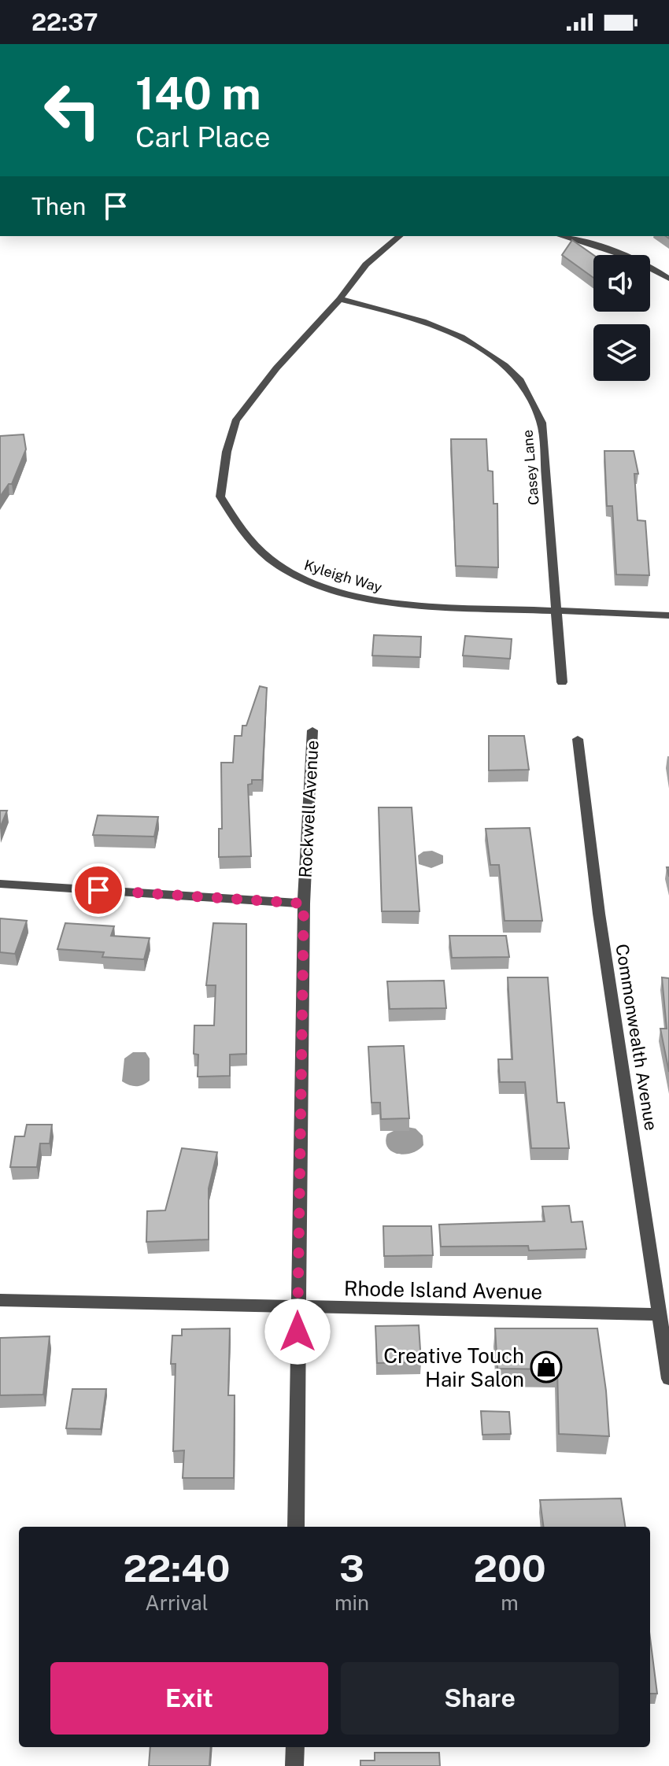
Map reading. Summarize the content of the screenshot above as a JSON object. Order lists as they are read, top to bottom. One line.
{"streets":{"street":["Casey Lane","Kyleigh Way","Rockwell Avenue","Commonwealth Avenue","Rhode Island Avenue"]},"crossings":[["Casey Lane","Kyleigh Way"],["Rockwell Avenue","Rhode Island Avenue"],["Commonwealth Avenue","Rhode Island Avenue"]],"places":{"shop":["Creative Touch Hair Salon"]},"page":{"status":"22:37","turn":["140 m","Carl Place"],"then":"Then","eta":["22:40","Arrival","3","min","200","m"],"buttons":["Exit","Share"]}}
